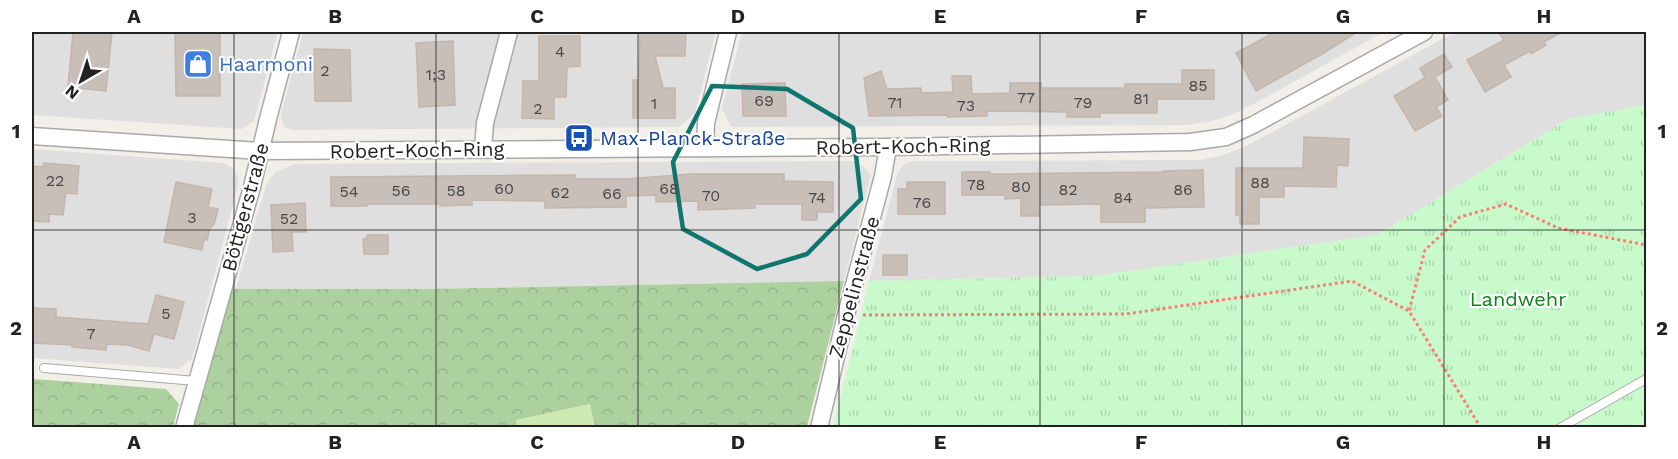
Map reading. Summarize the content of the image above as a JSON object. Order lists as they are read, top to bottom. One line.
{"streets":{"street":["Robert-Koch-Ring","Böttgerstraße","Zeppelinstraße"]},"crossings":[["Robert-Koch-Ring","Böttgerstraße"],["Robert-Koch-Ring","Zeppelinstraße"]],"parks":["Landwehr"],"places":{"shop":["Haarmoni"],"bus stop":["Max-Planck-Straße"]},"house_numbers":["4","2","1;3","85","77","81","69","71","79","1","73","2","22","88","78","80","60","68","82","86","56","58","54","62","66","70","74","84","76","3","52","5","7"],"north":"bottom left","grid":{"columns":["A","B","C","D","E","F","G","H"],"rows":["1","2"]}}
